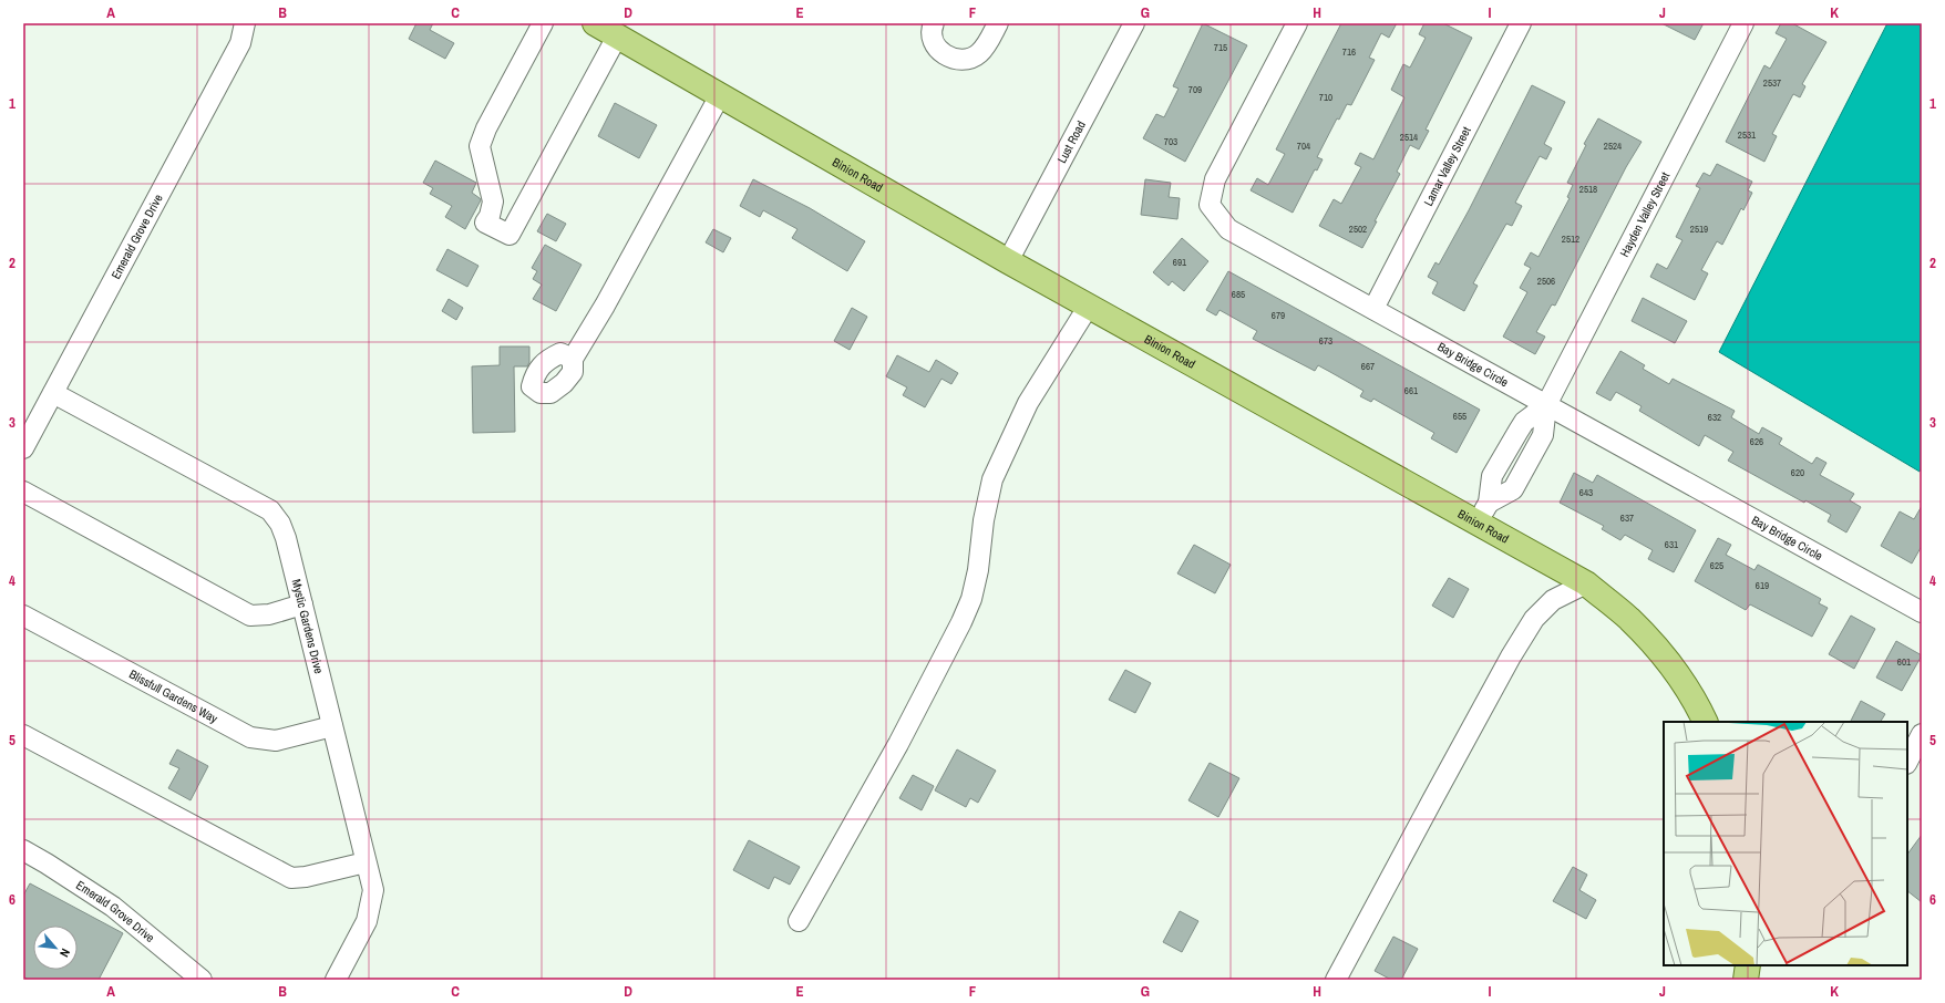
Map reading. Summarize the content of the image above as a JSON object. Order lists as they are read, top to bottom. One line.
{"streets":{"main road":["Binion Road"],"street":["Lust Road","Lamar Valley Street","Hayden Valley Street","Emerald Grove Drive","Bay Bridge Circle","Mystic Gardens Drive","Blissfull Gardens Way"]},"crossings":[["Lust Road","Binion Road"],["Lamar Valley Street","Bay Bridge Circle"],["Binion Road","Hayden Valley Street"],["Hayden Valley Street","Bay Bridge Circle"],["Emerald Grove Drive","Mystic Gardens Drive"],["Mystic Gardens Drive","Blissfull Gardens Way"]],"house_numbers":["715","716","2537","709","710","2531","2514","703","704","2524","2518","2502","2519","2512","691","2506","685","679","673","667","661","655","632","626","620","643","637","631","625","619","601"],"north":"bottom right","grid":{"columns":["A","B","C","D","E","F","G","H","I","J","K"],"rows":["1","2","3","4","5","6"]}}
